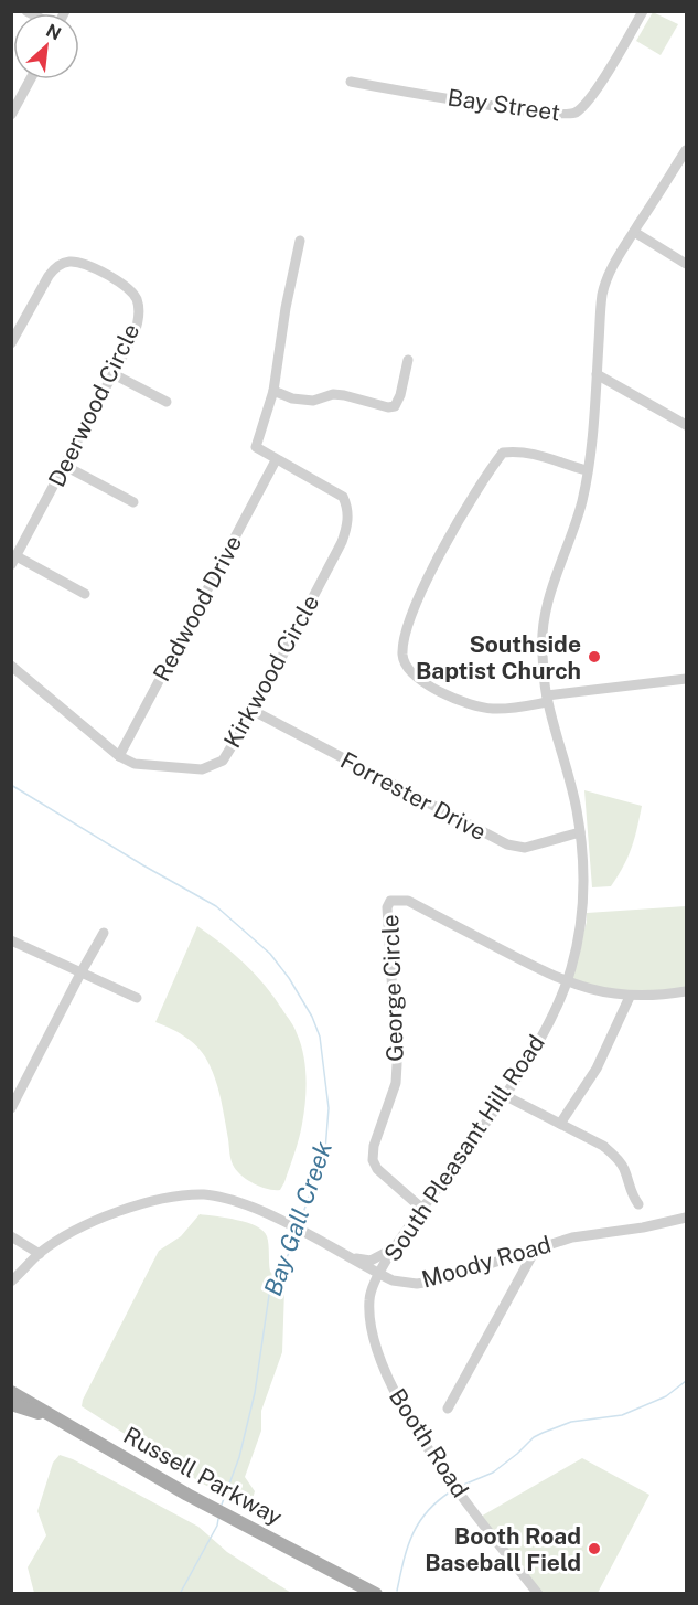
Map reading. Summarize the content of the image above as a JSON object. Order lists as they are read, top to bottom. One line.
{"streets":{"main road":["Russell Parkway"],"street":["Bay Street","Deerwood Circle","Redwood Drive","Kirkwood Circle","Forrester Drive","George Circle","South Pleasant Hill Road","Moody Road","Booth Road"]},"crossings":[["Redwood Drive","Kirkwood Circle"],["Kirkwood Circle","Forrester Drive"],["Forrester Drive","South Pleasant Hill Road"],["George Circle","South Pleasant Hill Road"],["South Pleasant Hill Road","Moody Road"],["South Pleasant Hill Road","Booth Road"],["Moody Road","Booth Road"]],"water":["Bay Gall Creek"],"places":["Southside Baptist Church","Booth Road Baseball Field"],"north":"top right"}
